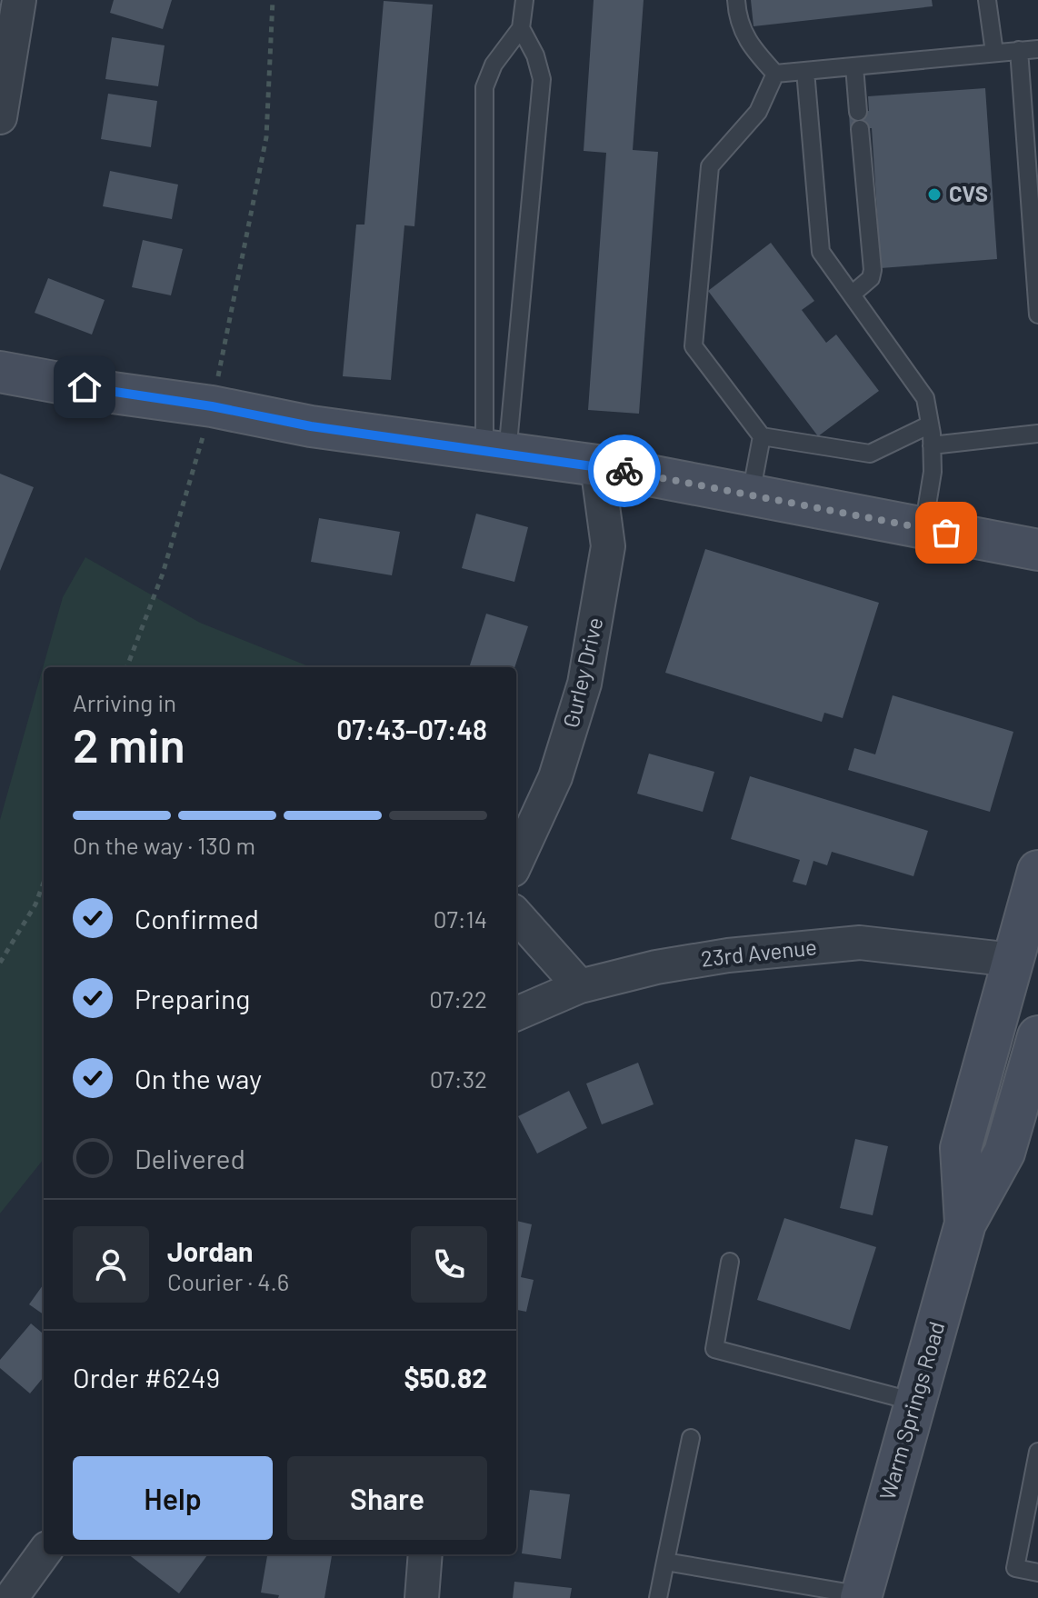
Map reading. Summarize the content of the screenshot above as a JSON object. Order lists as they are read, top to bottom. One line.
{"streets":{"street":["Gurley Drive","23rd Avenue","Warm Springs Road"]},"crossings":[["23rd Avenue","Warm Springs Road"]],"places":["CVS"],"page":{"heading":["2 min","Arriving in","07:43–07:48"],"panel":["Jordan","Courier · 4.6","Order #6249","$50.82"],"bar":"On the way · 130 m","list":[["Confirmed","07:14"],["Preparing","07:22"],["On the way","07:32"],"Delivered"],"buttons":["Help","Share"]}}
